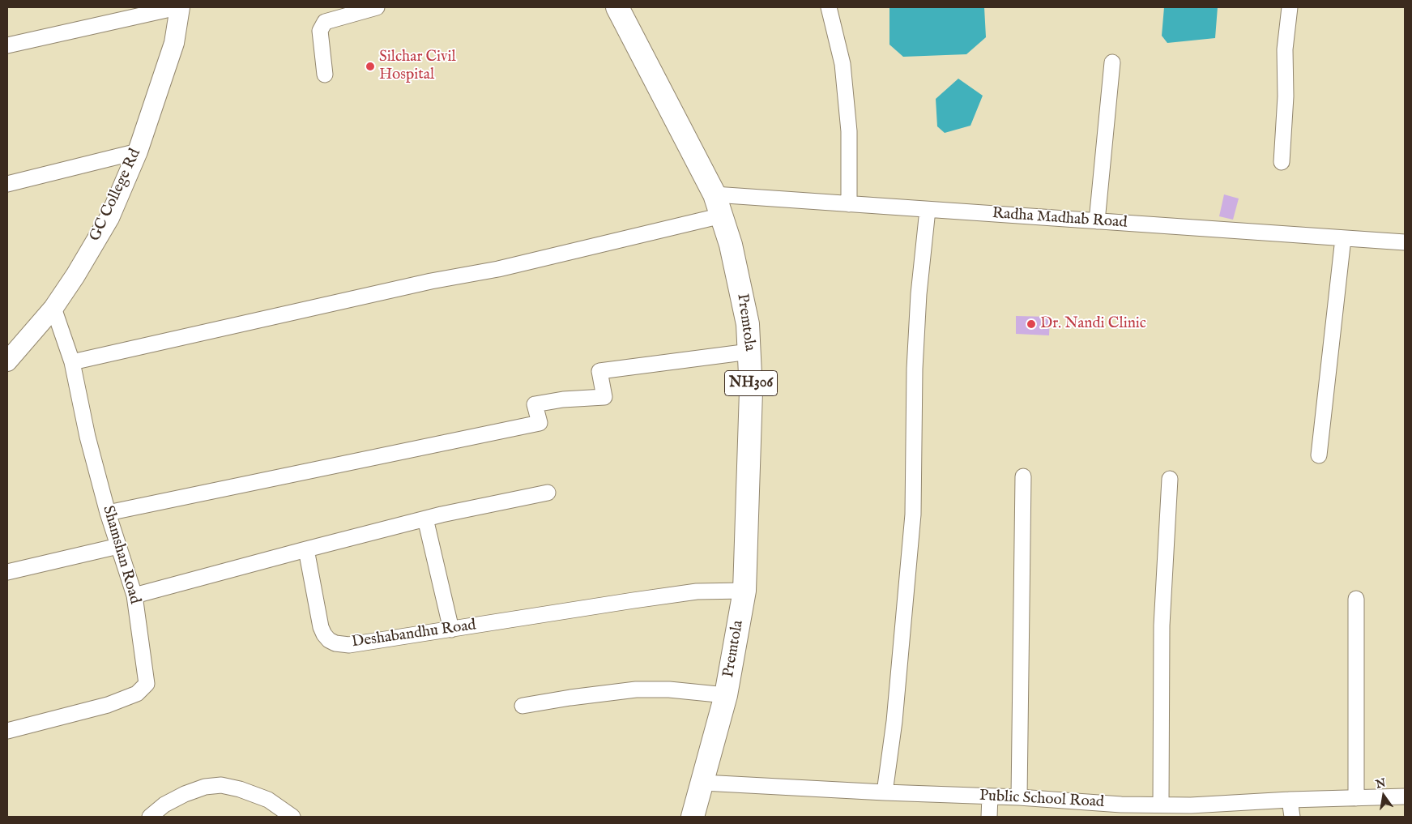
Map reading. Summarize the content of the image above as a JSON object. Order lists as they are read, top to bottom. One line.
{"streets":{"highway":["Premtola","NH306"],"main road":["GC College Rd"],"street":["Radha Madhab Road","Shamshan Road","Deshabandhu Road","Public School Road"]},"crossings":[["GC College Rd","Shamshan Road"],["Radha Madhab Road","Premtola"],["Premtola","NH306"],["Premtola","Deshabandhu Road"],["Premtola","Public School Road"],["NH306","Public School Road"]],"places":["Silchar Civil Hospital","Dr. Nandi Clinic"],"north":"top"}
